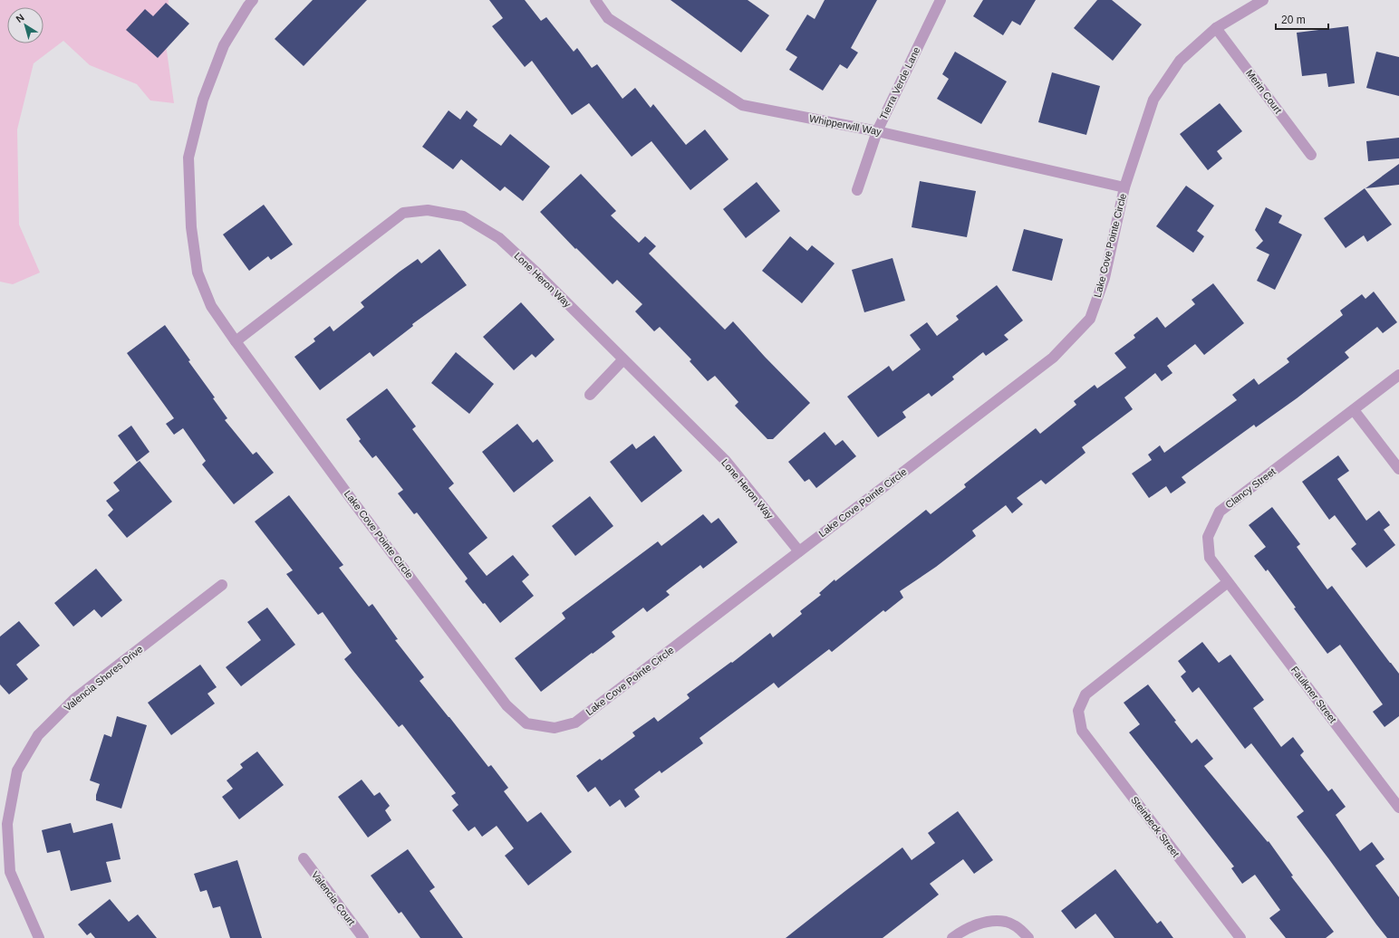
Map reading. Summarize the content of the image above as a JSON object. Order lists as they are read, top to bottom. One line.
{"streets":{"street":["Tierra Verde Lane","Merin Court","Whipperwill Way","Lake Cove Pointe Circle","Lone Heron Way","Clancy Street","Valencia Shores Drive","Faulkner Street","Steinbeck Street","Valencia Court"]},"crossings":[["Tierra Verde Lane","Whipperwill Way"],["Merin Court","Lake Cove Pointe Circle"],["Whipperwill Way","Lake Cove Pointe Circle"],["Lake Cove Pointe Circle","Lone Heron Way"],["Clancy Street","Faulkner Street"],["Clancy Street","Steinbeck Street"],["Faulkner Street","Steinbeck Street"]],"scale_bar":"20 m","north":"top left"}
